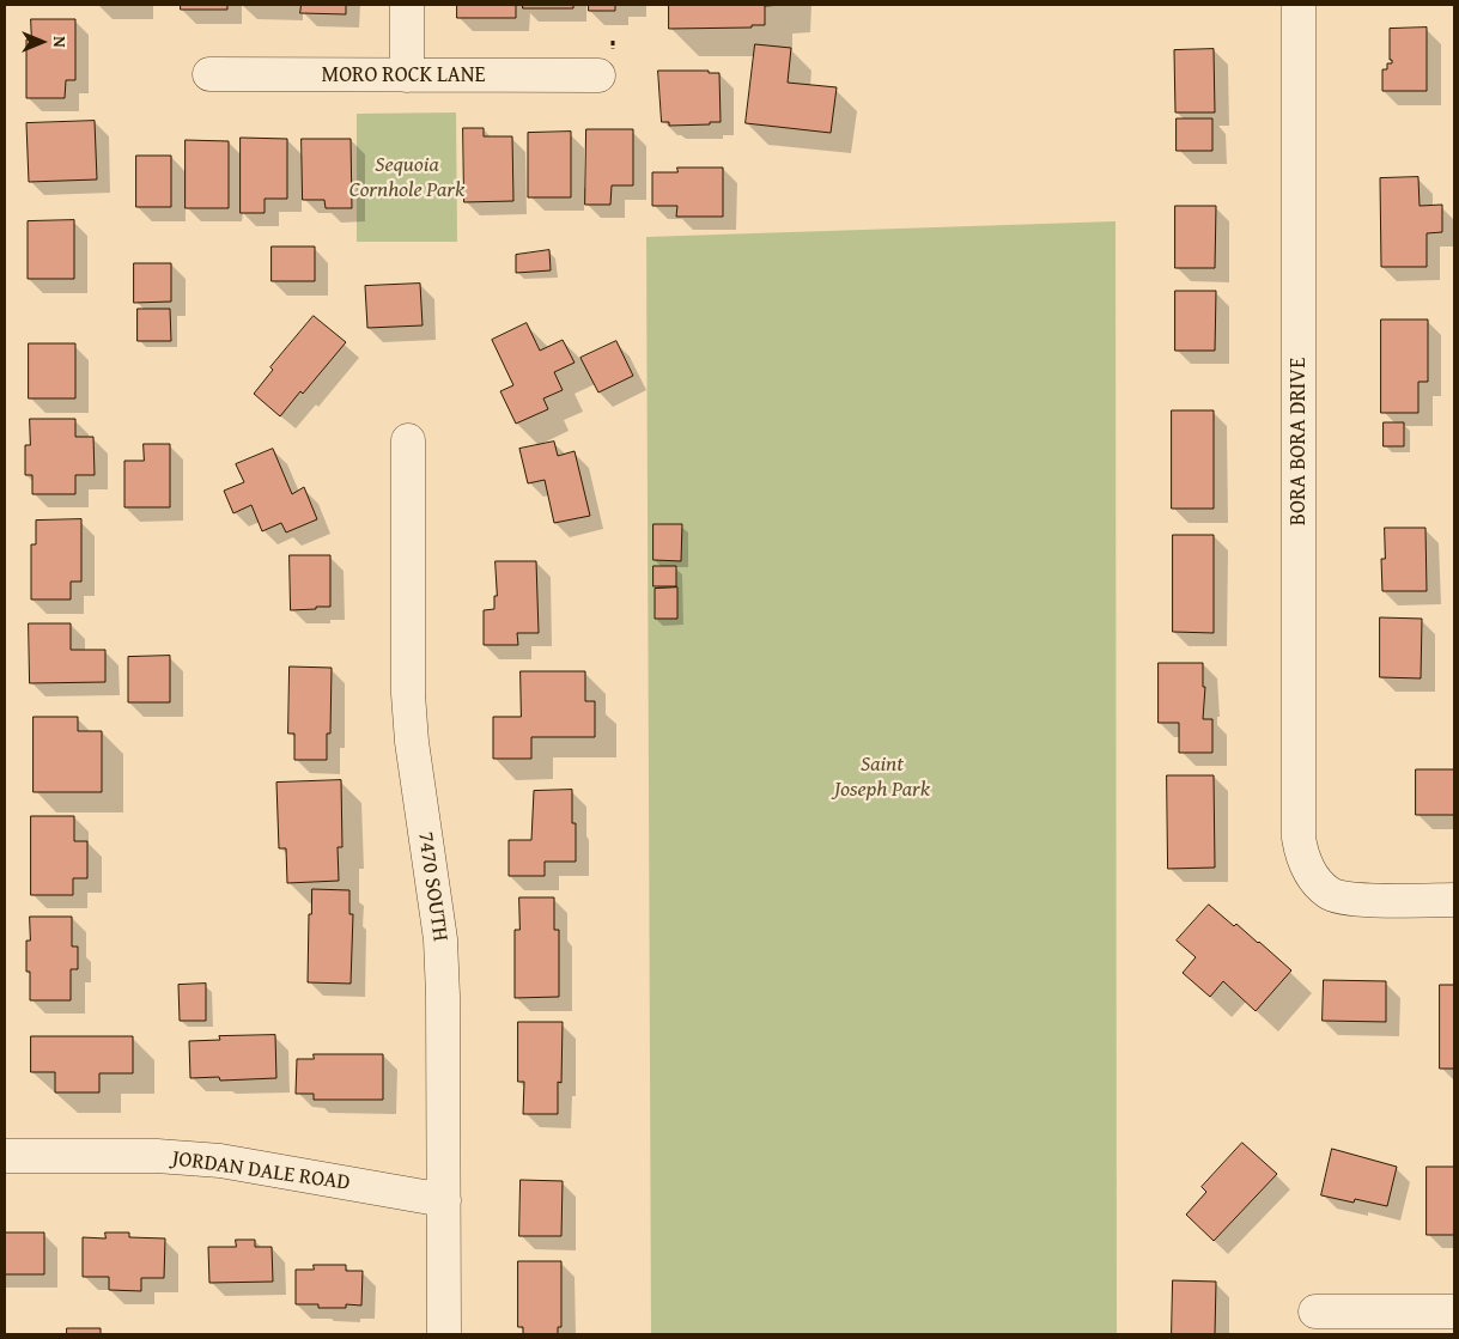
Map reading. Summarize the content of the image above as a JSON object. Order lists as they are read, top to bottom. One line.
{"streets":{"street":["MORO ROCK LANE","BORA BORA DRIVE","7470 SOUTH","JORDAN DALE ROAD"]},"crossings":[["7470 SOUTH","JORDAN DALE ROAD"]],"parks":["Sequoia Cornhole Park","Saint Joseph Park"],"north":"right"}
